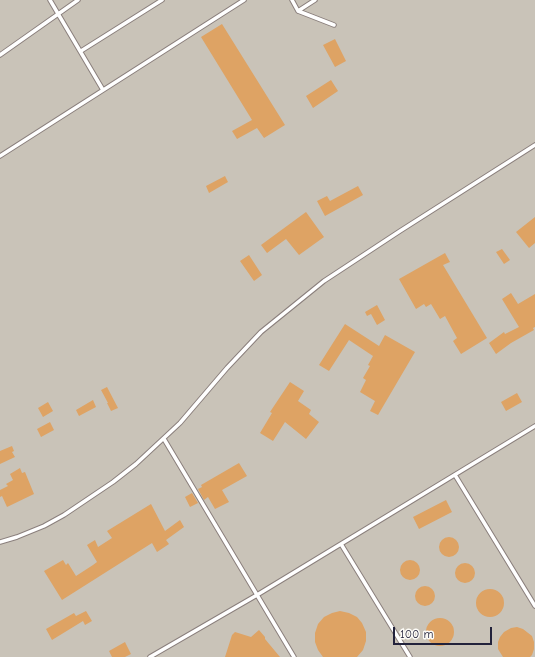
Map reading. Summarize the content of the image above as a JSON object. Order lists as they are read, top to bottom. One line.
{"scale_bar":"100 m"}
